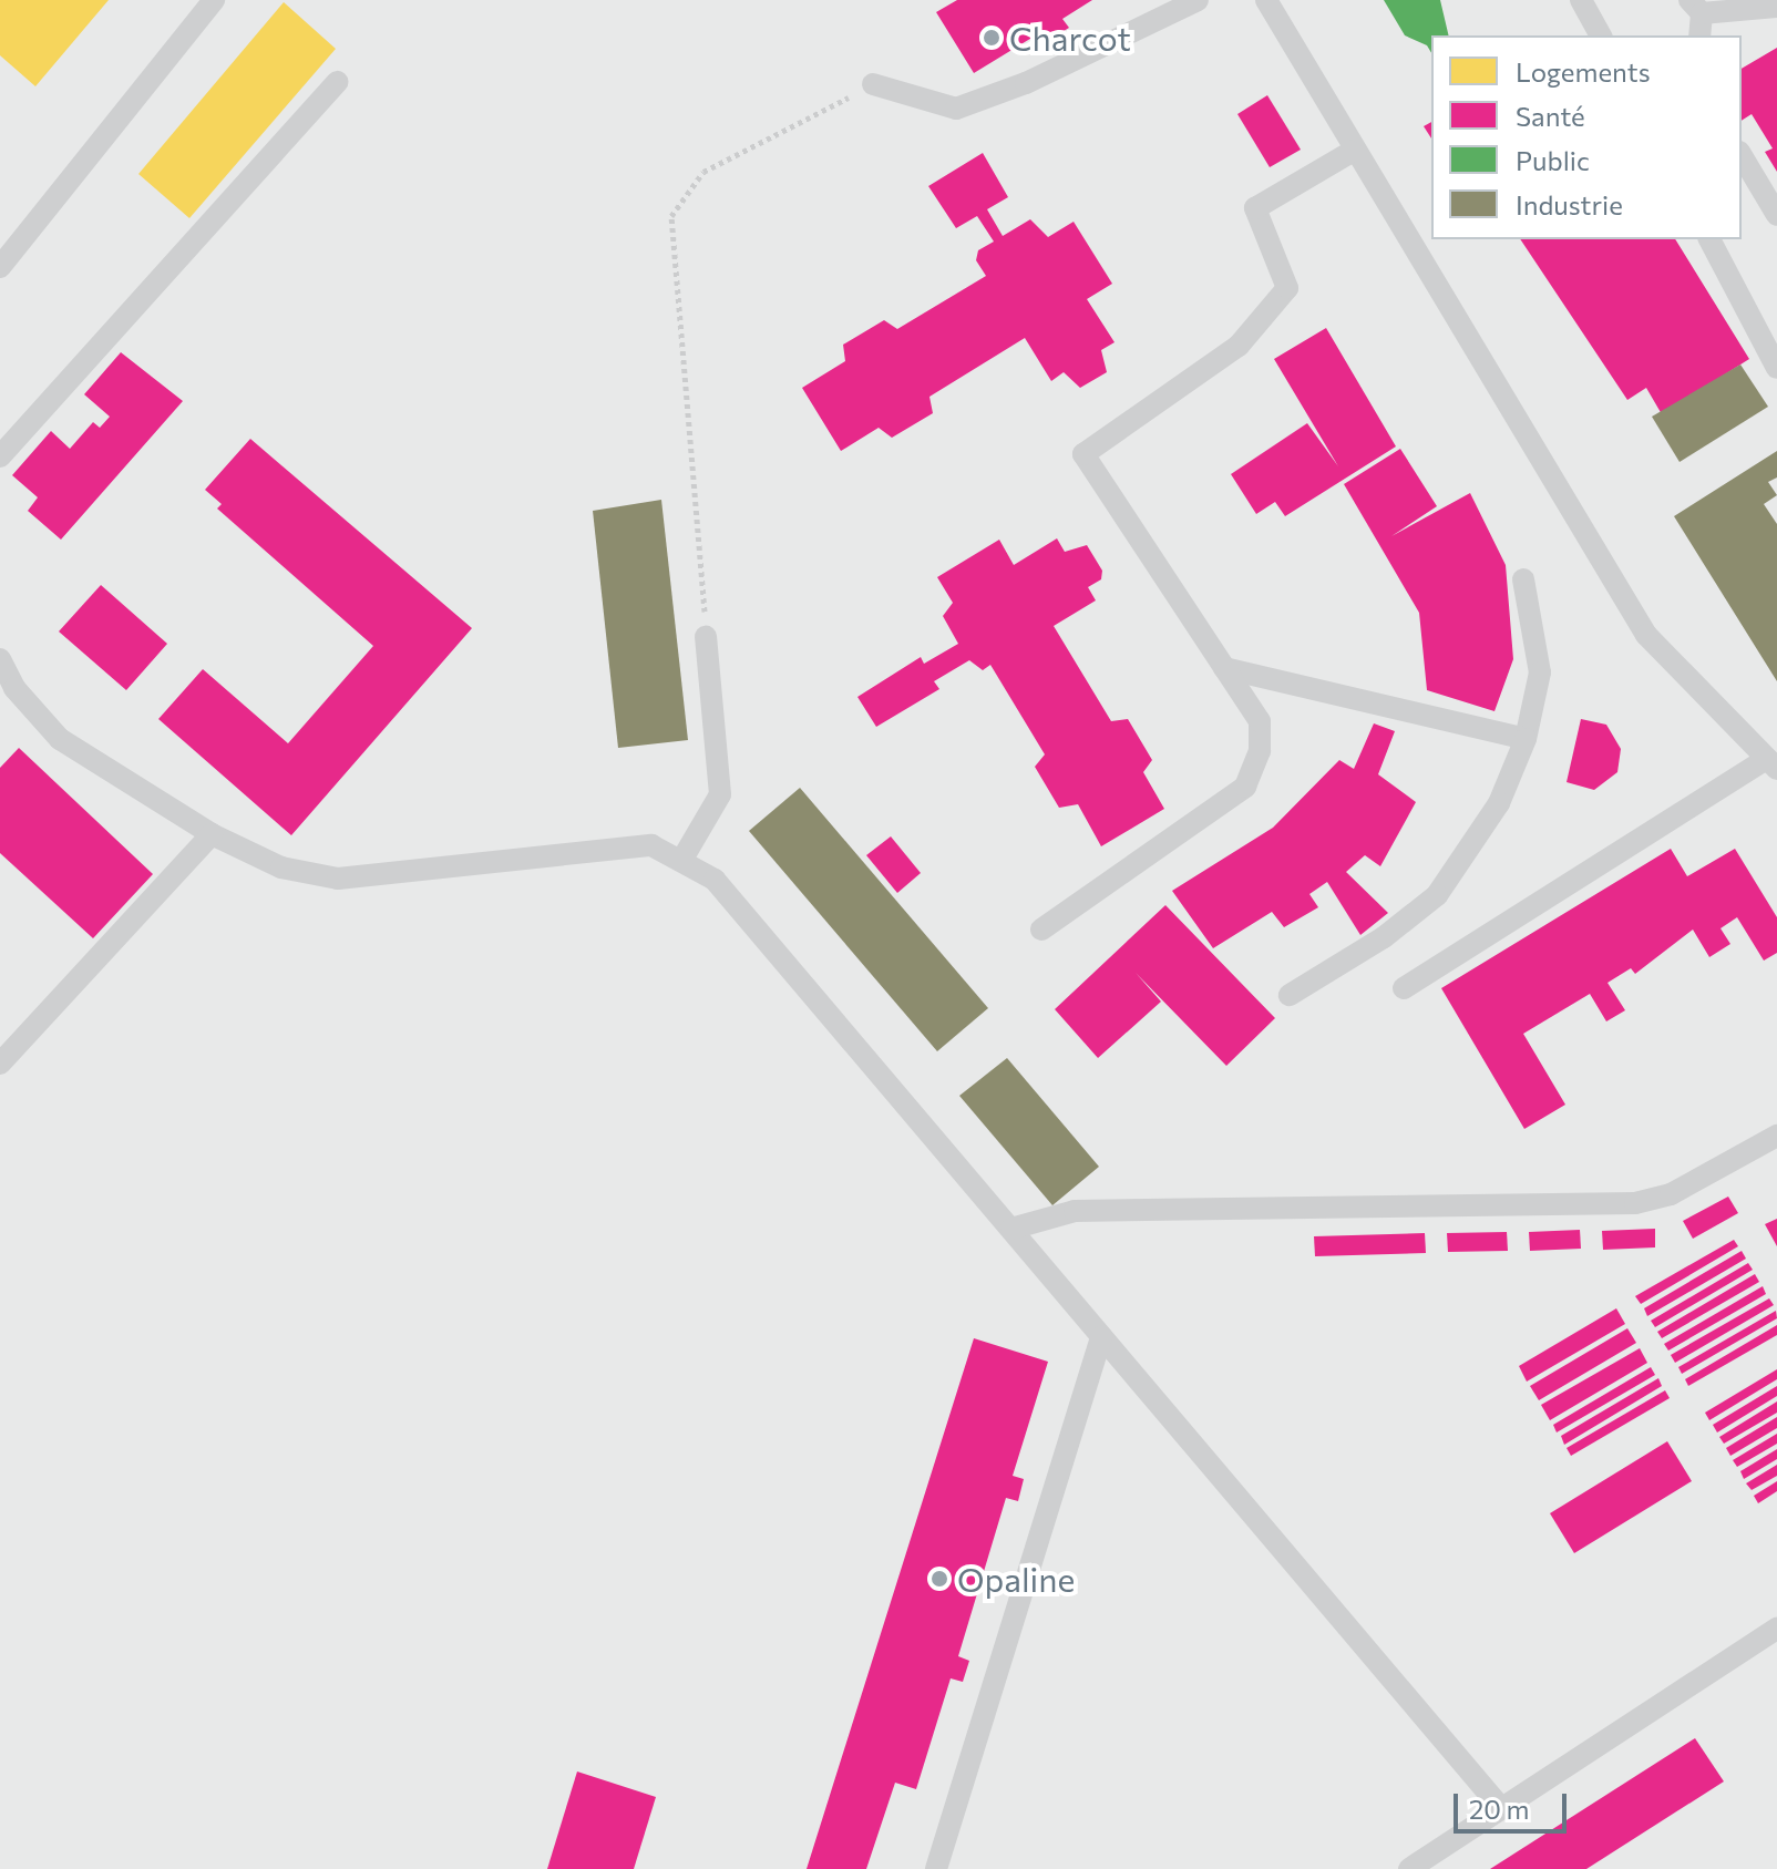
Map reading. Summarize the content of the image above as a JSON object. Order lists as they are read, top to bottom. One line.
{"places":["Charcot","Opaline"],"legend":["Logements","Santé","Public","Industrie"],"scale_bar":"20 m"}
